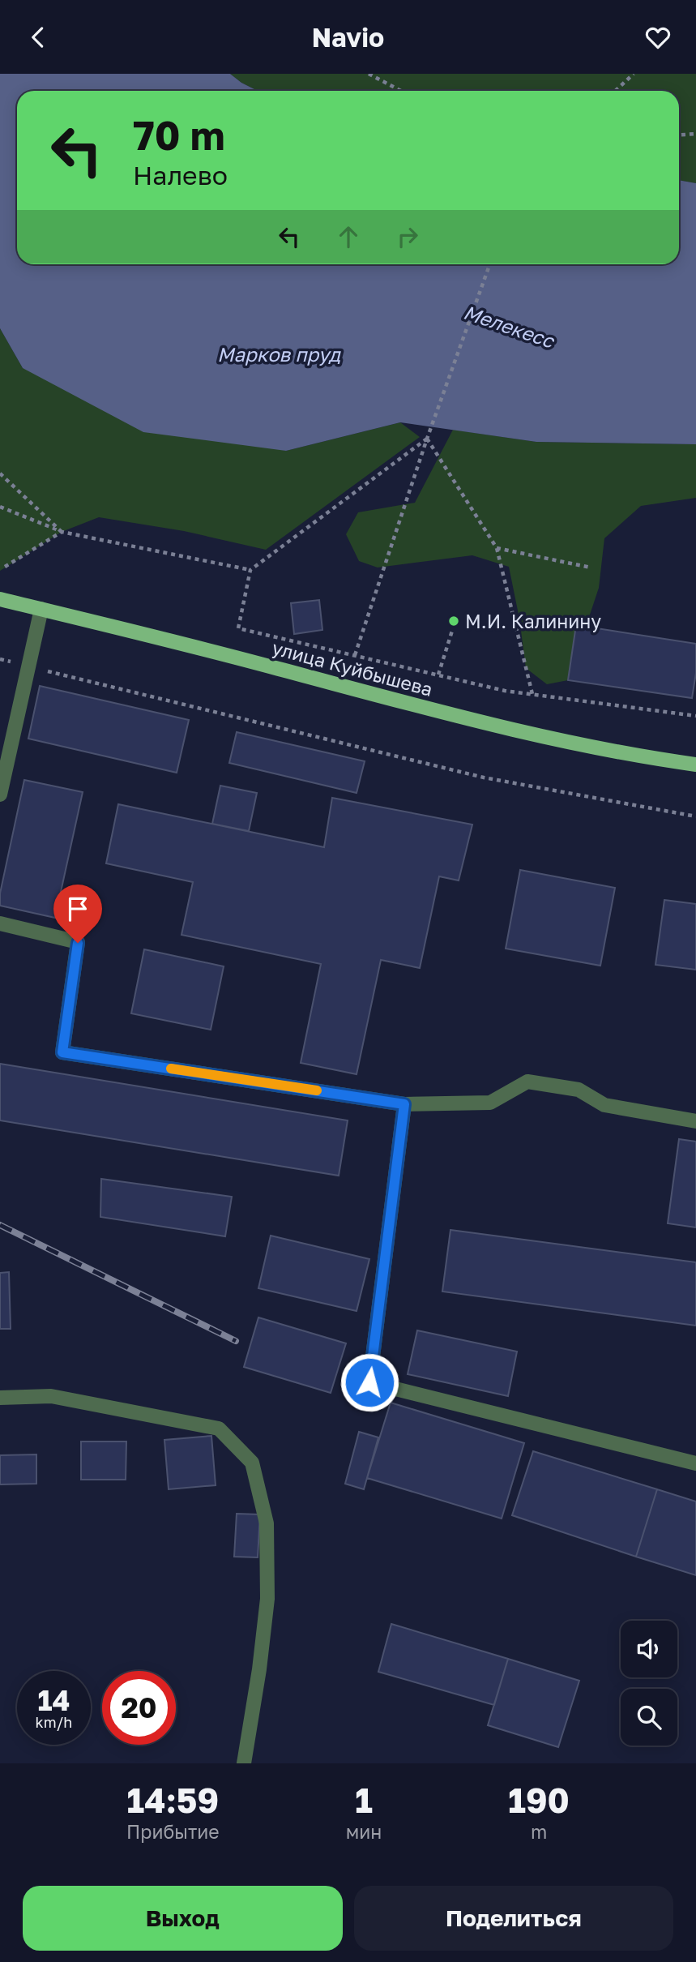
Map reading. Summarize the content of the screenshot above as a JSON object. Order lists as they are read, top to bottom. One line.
{"streets":{"main road":["улица Куйбышева"]},"water":["Мелекесс","Марков пруд"],"places":["М.И. Калинину"],"page":{"header":"Navio","turn":["70 m","Налево"],"speed":"14 km/h","limit":"20","eta":["14:59","Прибытие","1","мин","190","m"],"buttons":["Выход","Поделиться"]}}
